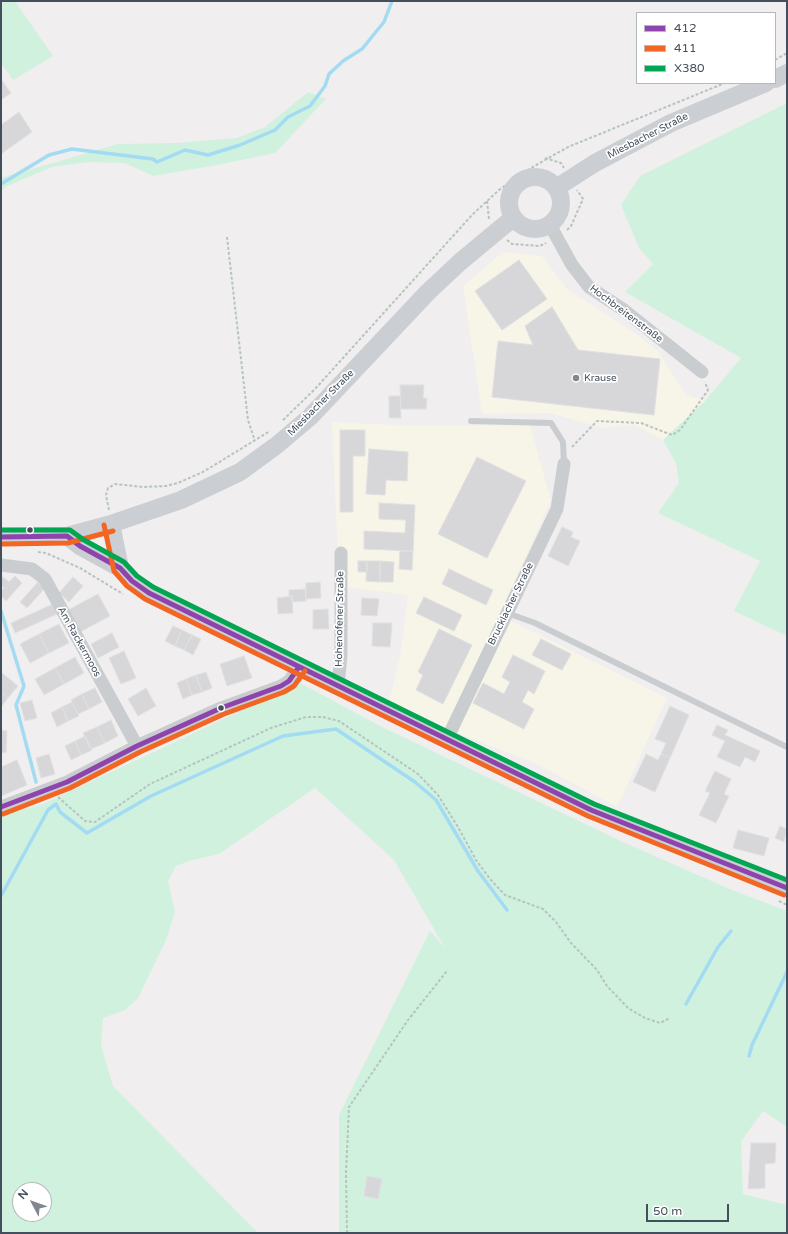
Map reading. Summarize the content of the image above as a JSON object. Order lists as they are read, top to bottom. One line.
{"streets":{"main road":["Miesbacher Straße","Hohenofener Straße"],"street":["Hochbreitenstraße","Brucklacher Straße","Am Rackermoos"]},"crossings":[["Miesbacher Straße","Hochbreitenstraße"],["Brucklacher Straße","Hohenofener Straße"]],"places":["Krause"],"lines":["transit line 411","transit line X380","transit line 412"],"legend":["412","411","X380"],"scale_bar":"50 m","north":"top left"}
